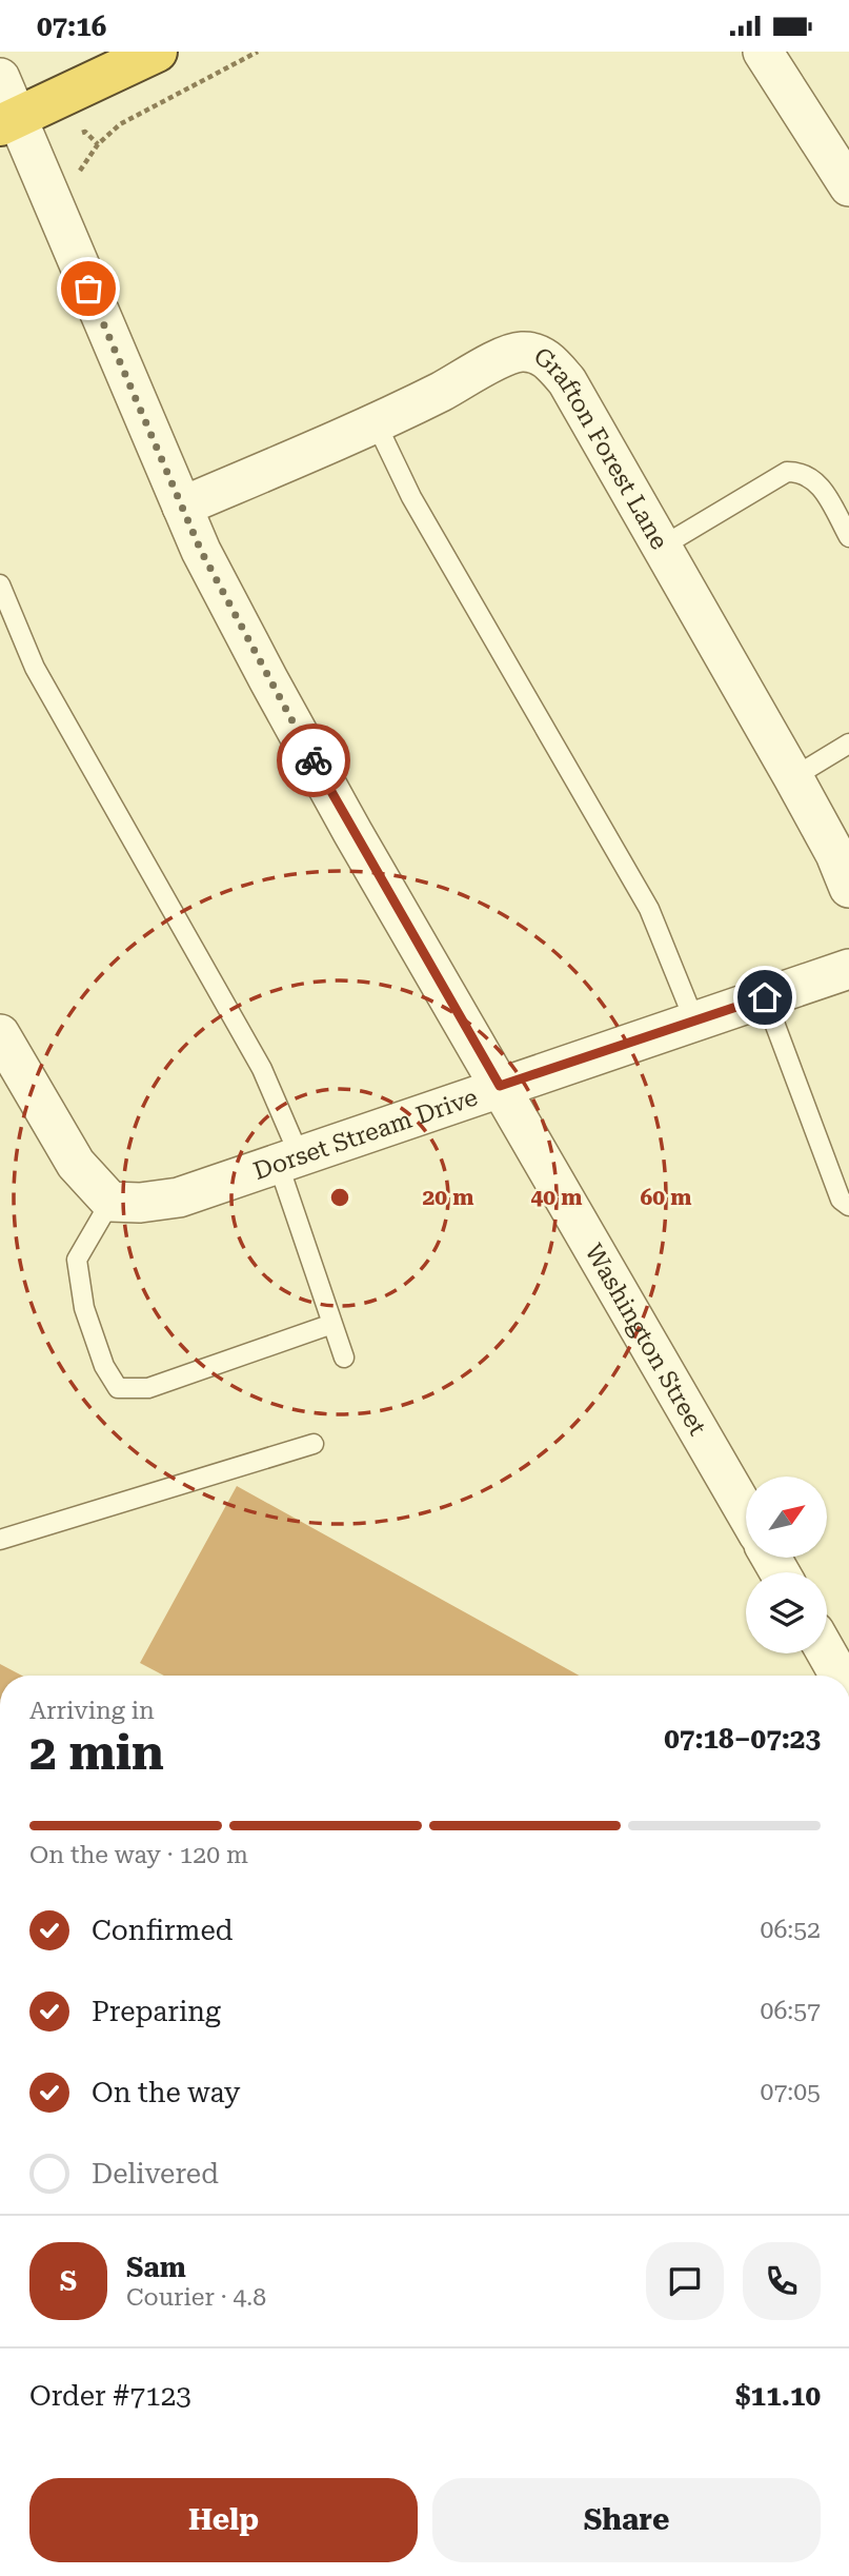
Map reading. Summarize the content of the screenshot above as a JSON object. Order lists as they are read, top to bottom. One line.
{"streets":{"street":["Grafton Forest Lane","Dorset Stream Drive","Washington Street"]},"crossings":[["Grafton Forest Lane","Washington Street"],["Dorset Stream Drive","Washington Street"]],"north":"top right","page":{"status":"07:16","heading":["2 min","Arriving in","07:18–07:23"],"panel":["Sam","Courier · 4.8","Order #7123","$11.10"],"bar":"On the way · 120 m","list":[["Confirmed","06:52"],["Preparing","06:57"],["On the way","07:05"],"Delivered"],"round":"S","buttons":["Help","Share"]},"rings":["20 m","40 m","60 m"]}
